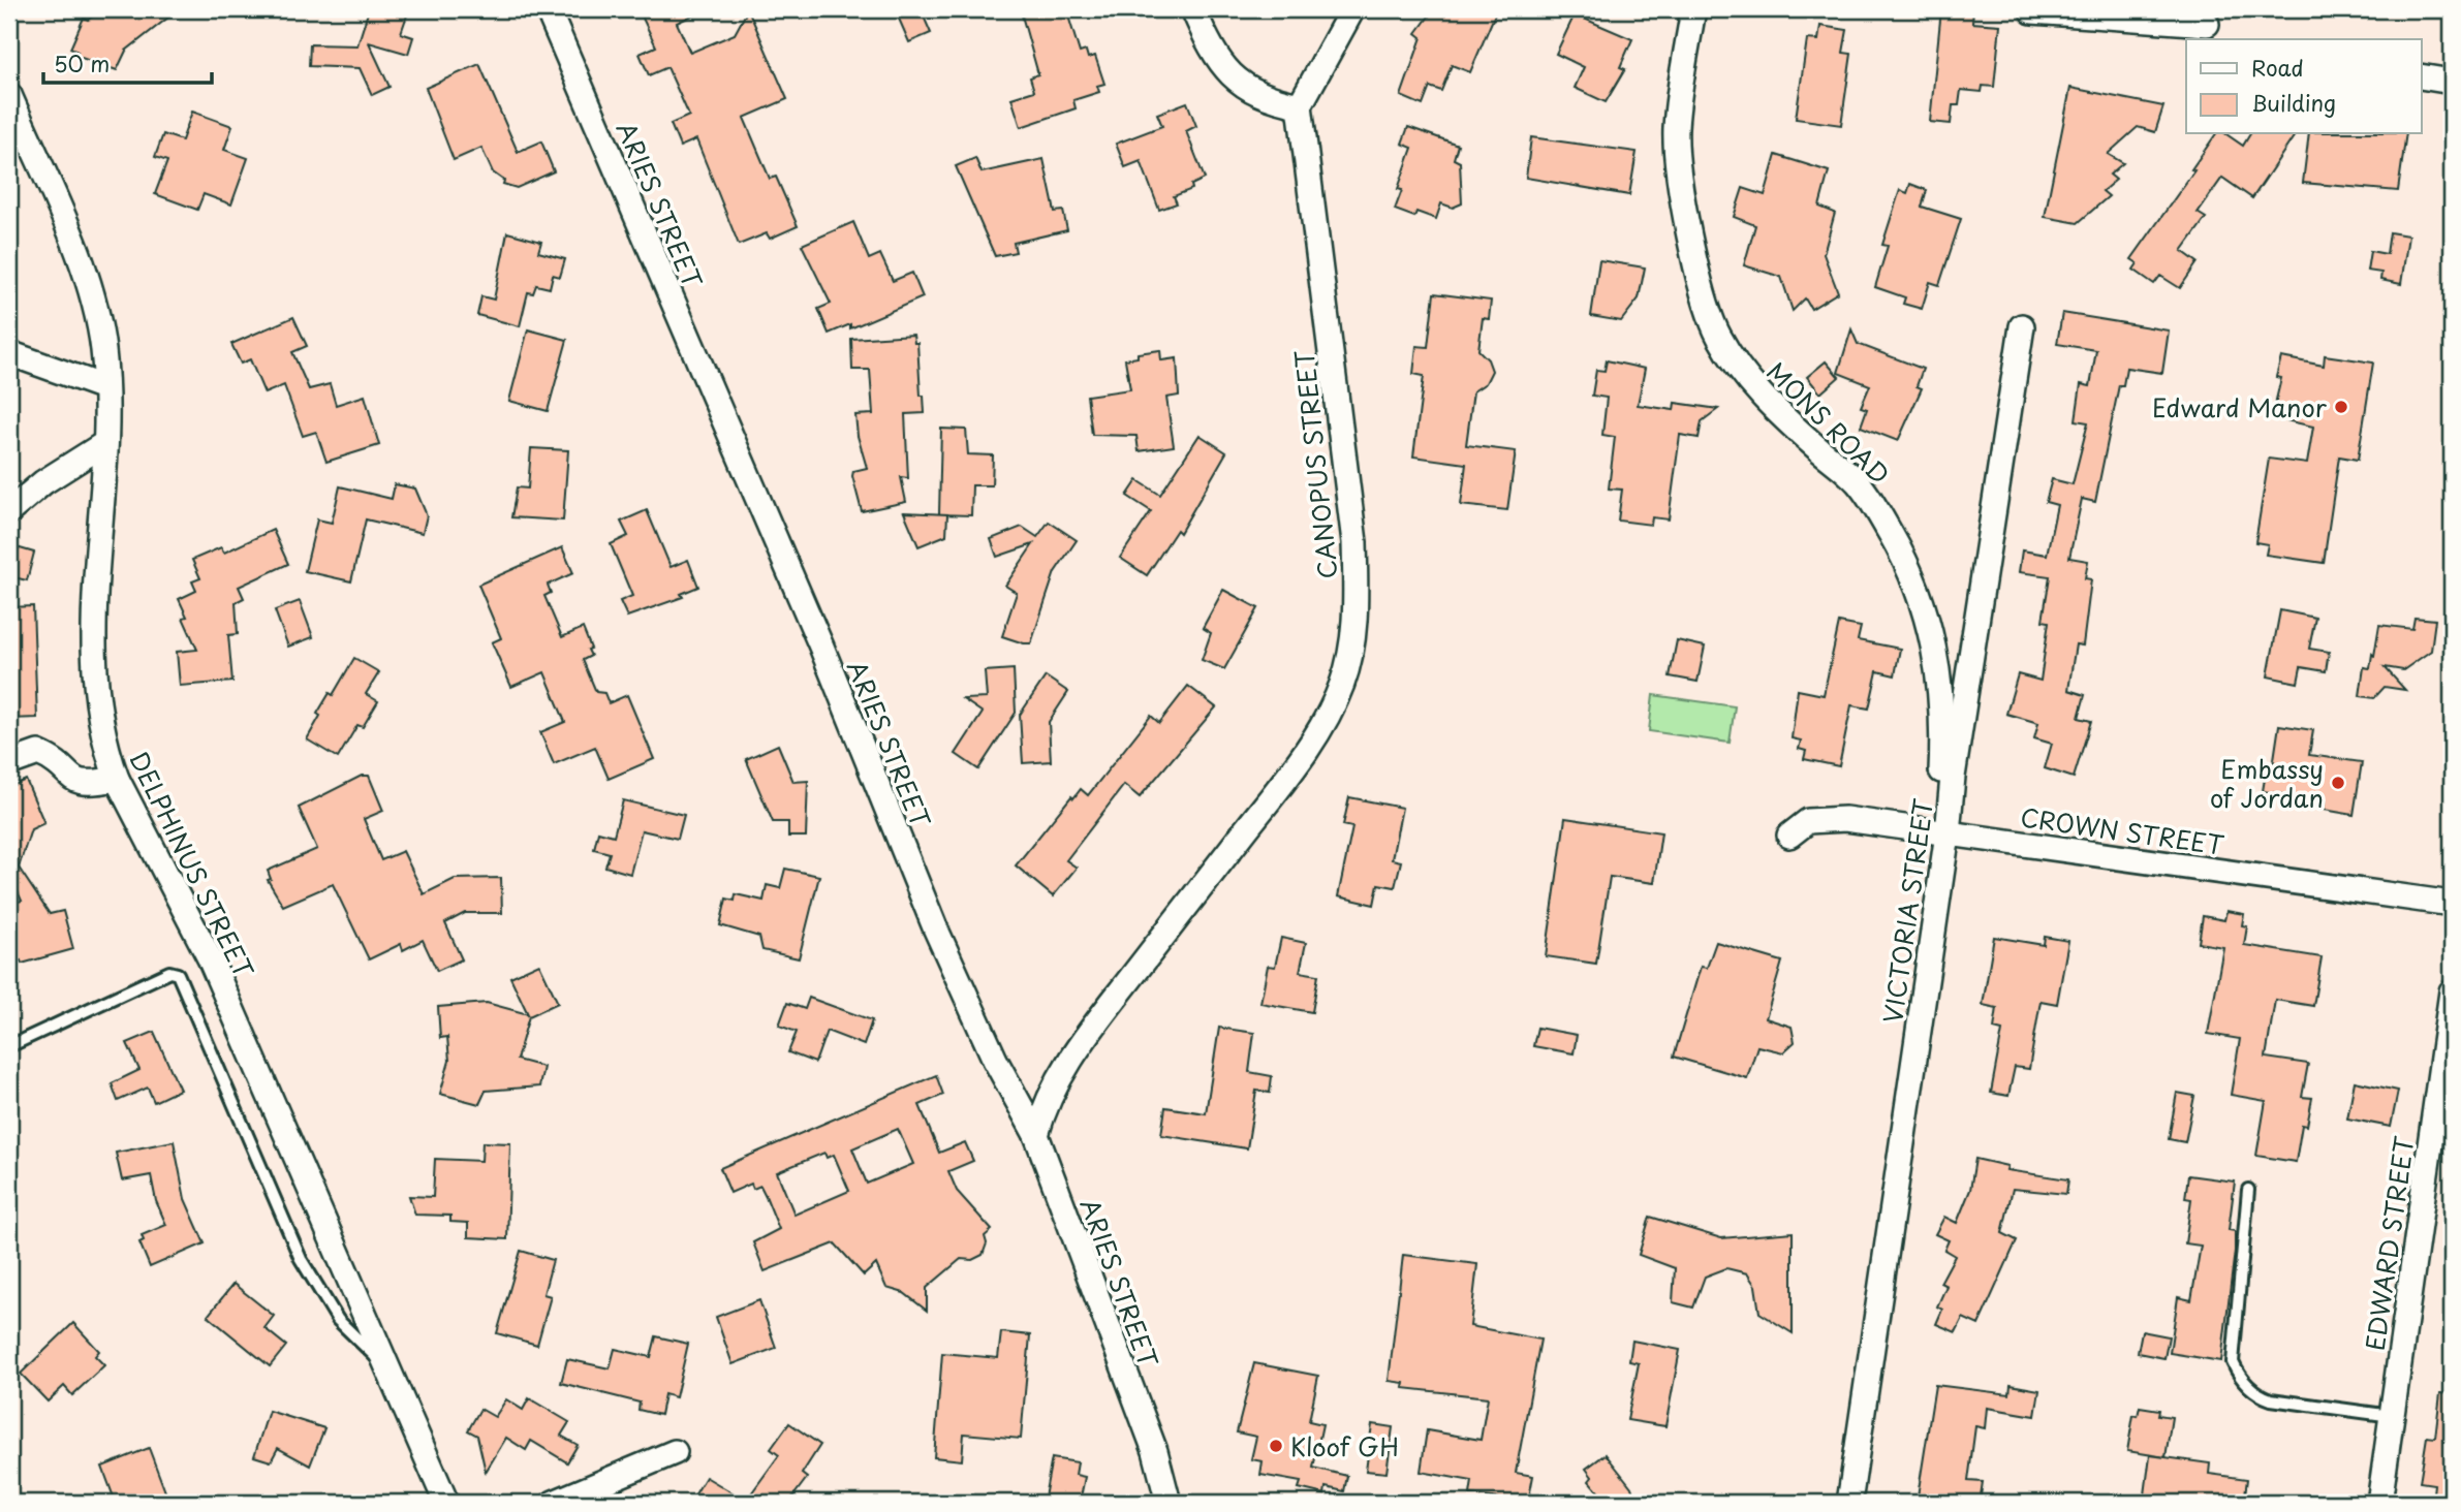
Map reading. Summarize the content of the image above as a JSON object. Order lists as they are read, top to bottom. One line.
{"streets":{"street":["ARIES STREET","MONS ROAD","CANOPUS STREET","CROWN STREET","DELPHINUS STREET","VICTORIA STREET","EDWARD STREET"]},"crossings":[["ARIES STREET","CANOPUS STREET"],["MONS ROAD","CROWN STREET"],["MONS ROAD","VICTORIA STREET"],["CROWN STREET","VICTORIA STREET"]],"places":["Edward Manor","Embassy of Jordan","Kloof GH"],"legend":["Road","Building"],"scale_bar":"50 m"}
